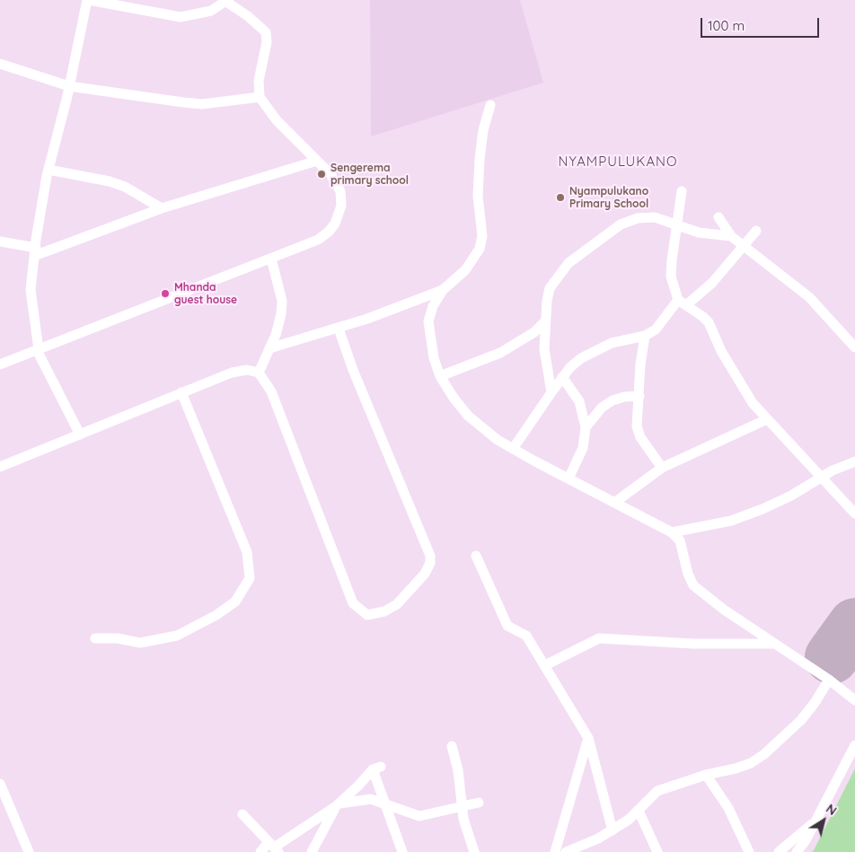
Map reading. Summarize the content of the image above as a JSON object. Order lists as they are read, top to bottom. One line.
{"districts":["NYAMPULUKANO"],"places":["Sengerema primary school","Nyampulukano Primary School","Mhanda guest house"],"scale_bar":"100 m","north":"top right"}
